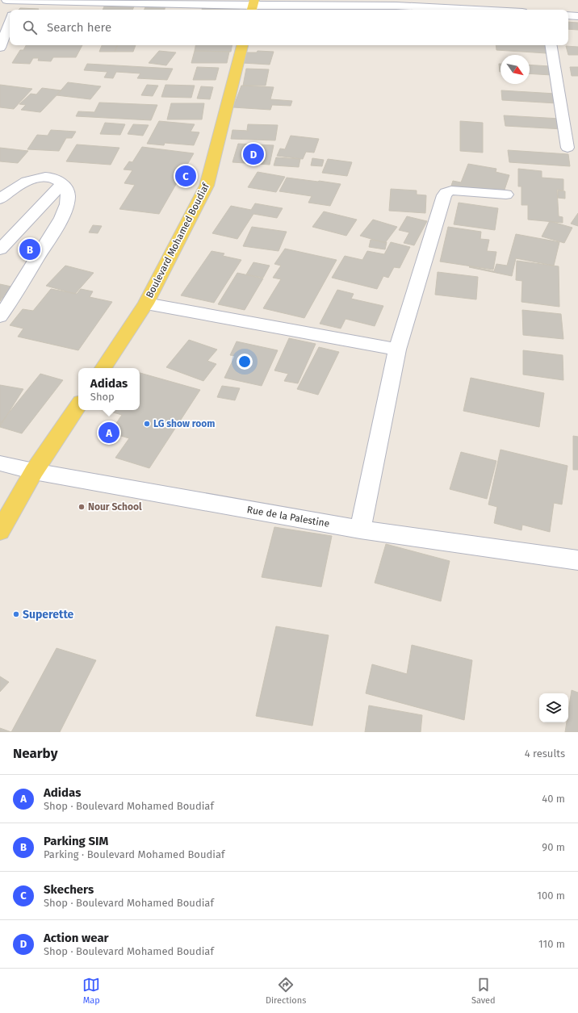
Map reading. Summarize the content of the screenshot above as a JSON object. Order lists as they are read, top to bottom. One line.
{"streets":{"main road":["Boulevard Mohamed Boudiaf"],"street":["Rue de la Palestine"]},"places":["LG show room","Nour School","Superette"],"north":"bottom right","page":{"search":"Search here","pins":["D","C","B","A"],"popup":["Adidas","Shop"],"heading":["Nearby","4 results"],"list":[{"mark":"A","name":"Adidas","note":"Shop · Boulevard Mohamed Boudiaf","value":"40 m"},{"mark":"B","name":"Parking SIM","note":"Parking · Boulevard Mohamed Boudiaf","value":"90 m"},{"mark":"C","name":"Skechers","note":"Shop · Boulevard Mohamed Boudiaf","value":"100 m"},{"mark":"D","name":"Action wear","note":"Shop · Boulevard Mohamed Boudiaf","value":"110 m"}],"nav":["Map","Directions","Saved"]}}
